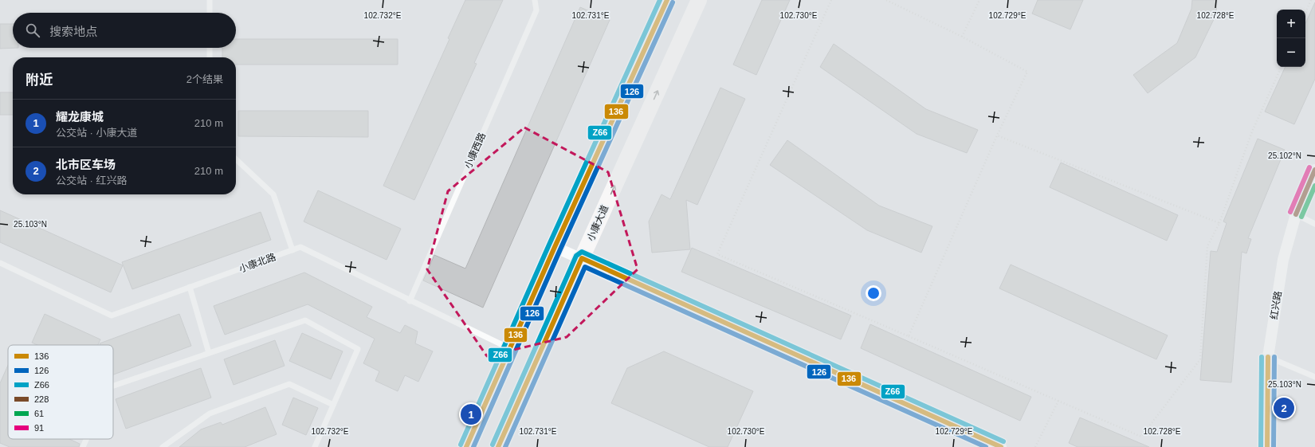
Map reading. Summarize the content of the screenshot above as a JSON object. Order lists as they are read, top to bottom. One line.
{"streets":{"main road":["小康大道"],"street":["红兴路"],"lane":["小康西路","小康北路"]},"crossings":[["小康西路","小康北路"]],"lines":["transit line 136","transit line Z66","transit line 126","transit line 91","transit line 228","transit line 61"],"legend":["136","126","Z66","228","61","91"],"page":{"map_buttons":["+","−"],"search":"搜索地点","heading":["附近","2个结果"],"list":[{"mark":"1","name":"耀龙康城","note":"公交站 · 小康大道","value":"210 m"},{"mark":"2","name":"北市区车场","note":"公交站 · 红兴路","value":"210 m"}],"pins":["2","1"]},"coordinates":["102.732°E","102.731°E","102.730°E","102.729°E","102.728°E","25.102°N","25.103°N"]}
